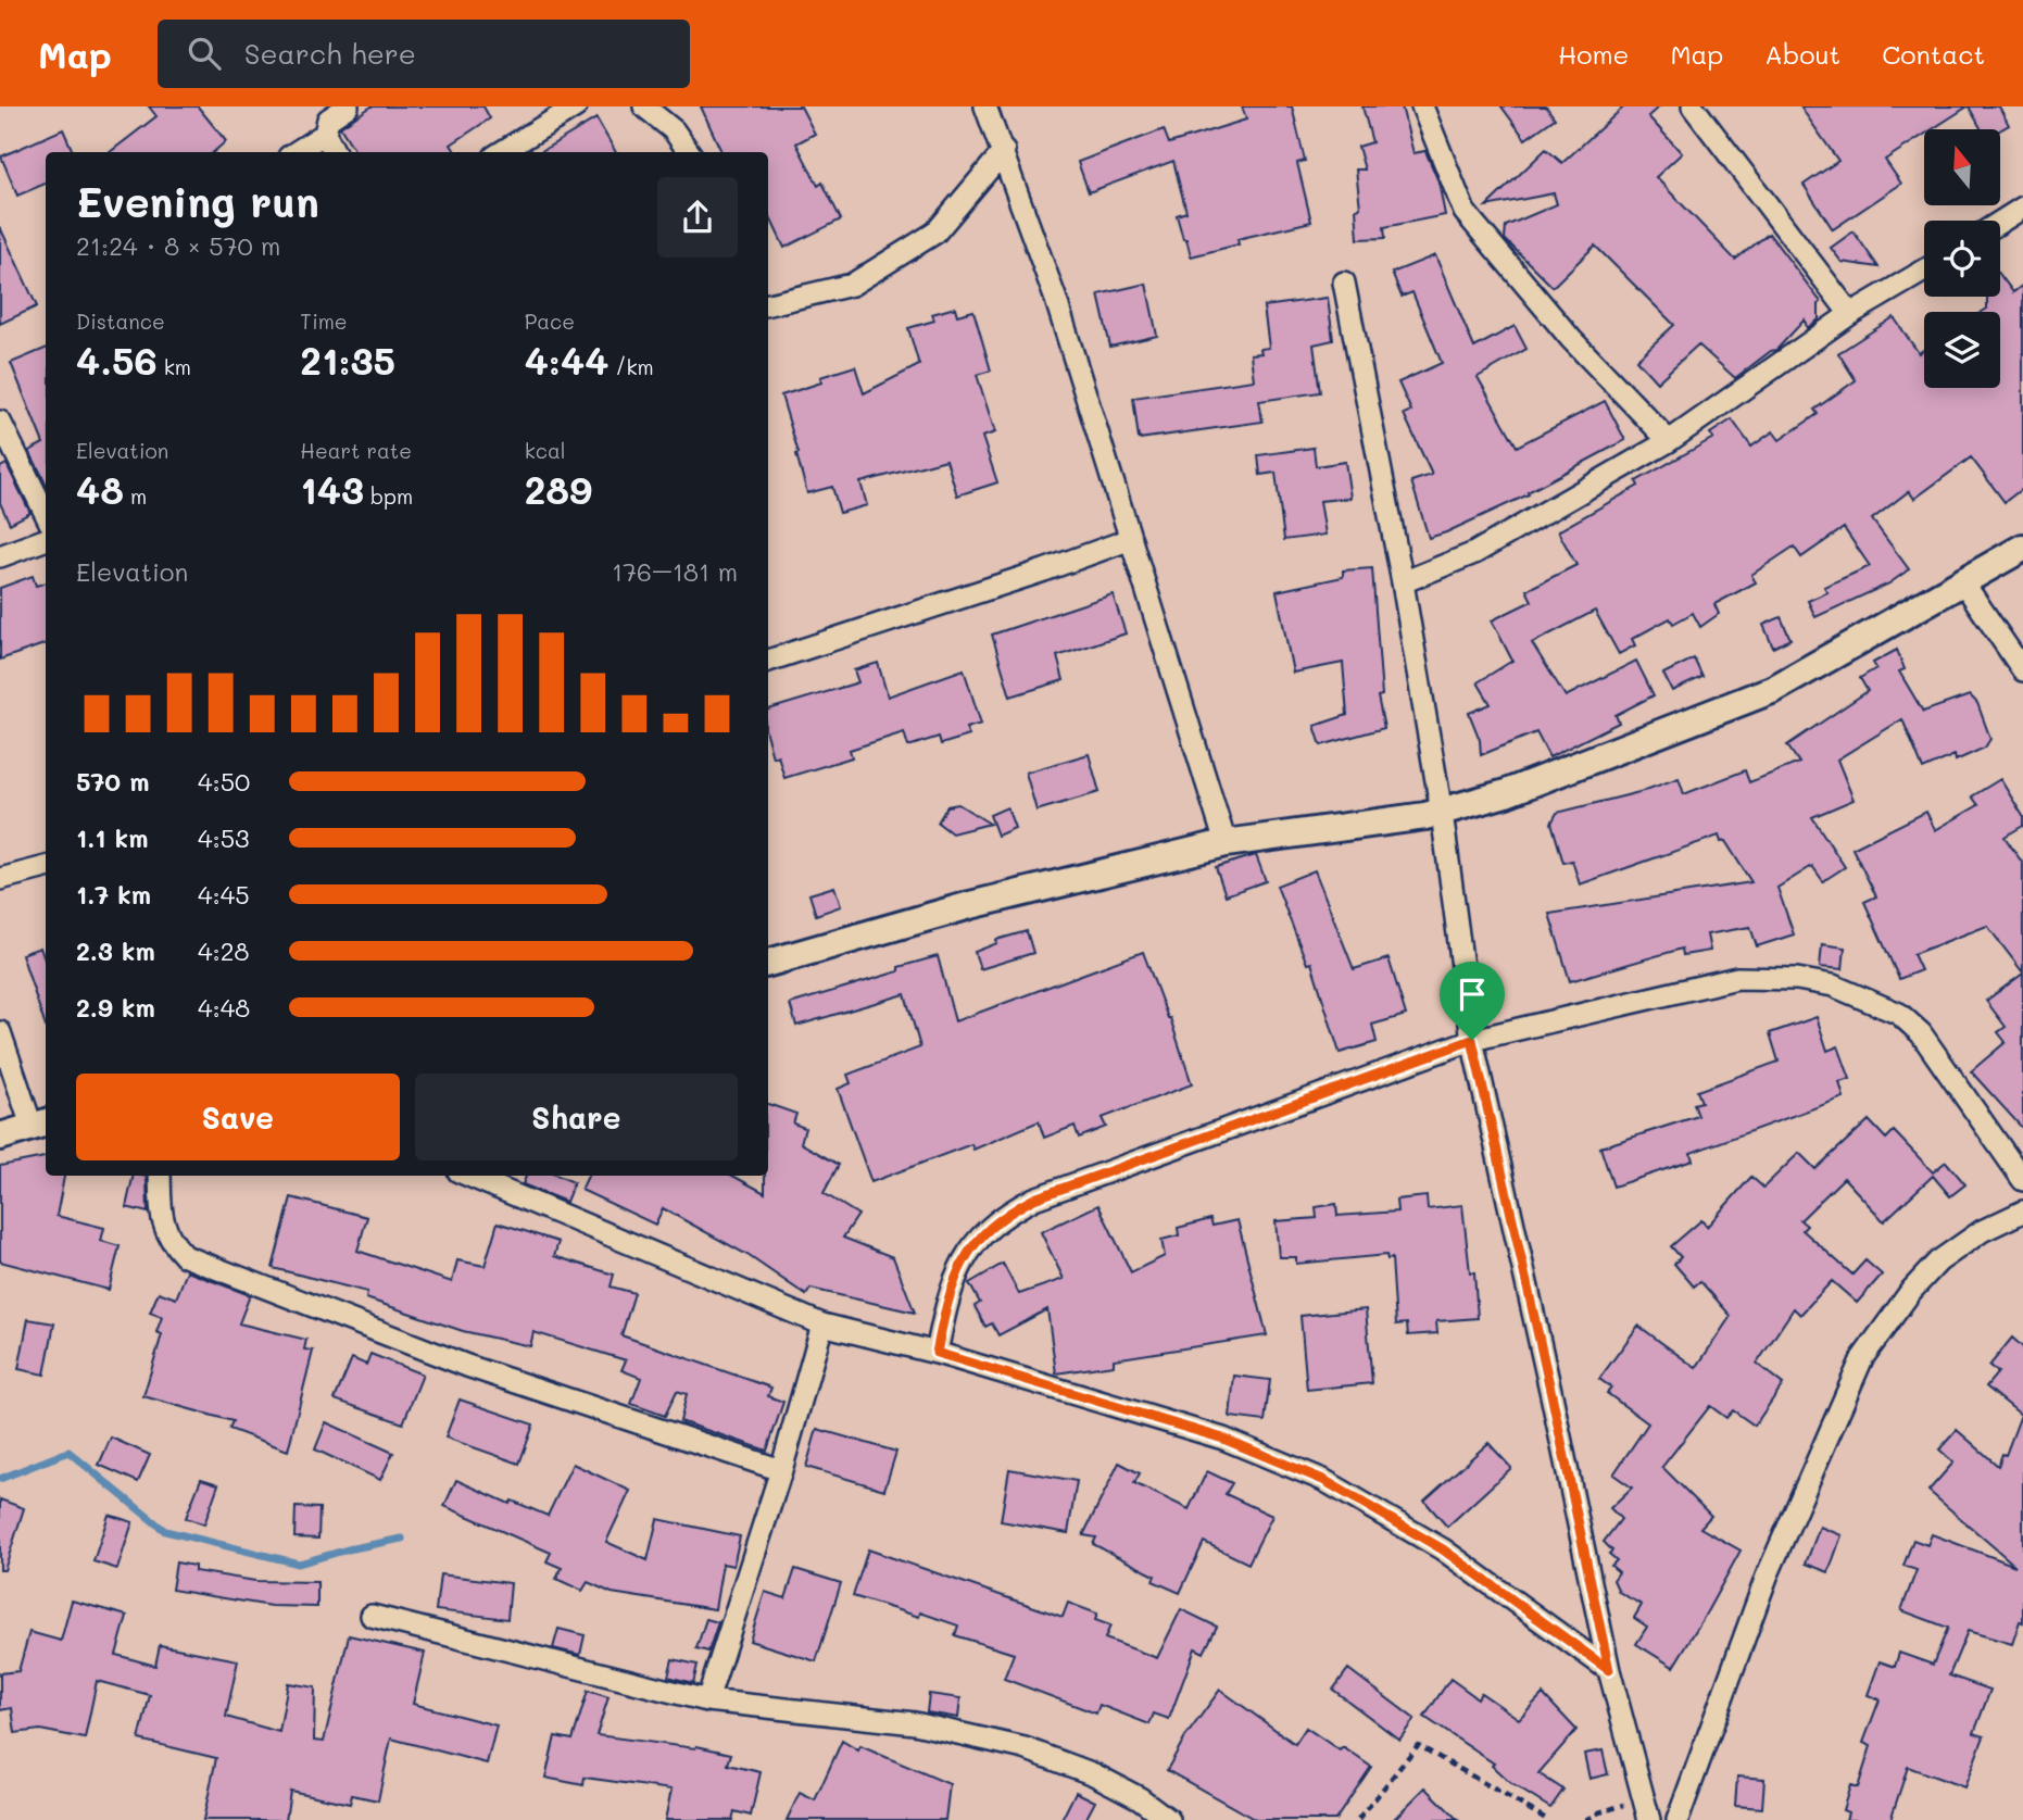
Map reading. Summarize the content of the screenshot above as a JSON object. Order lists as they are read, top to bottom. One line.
{"north":"top","page":{"header":"Map","search":"Search here","nav":["Home","Map","About","Contact"],"heading":["Evening run","21:24 · 8 × 570 m"],"stats":[["Distance","4.56 km"],["Time","21:35"],["Pace","4:44 /km"],["Elevation","48 m"],["Heart rate","143 bpm"],["kcal","289"]],"chart":["Elevation","176–181 m"],"list":[{"name":"570 m","note":"4:50"},{"name":"1.1 km","note":"4:53"},{"name":"1.7 km","note":"4:45"},{"name":"2.3 km","note":"4:28"},{"name":"2.9 km","note":"4:48"}],"buttons":["Save","Share"]}}
